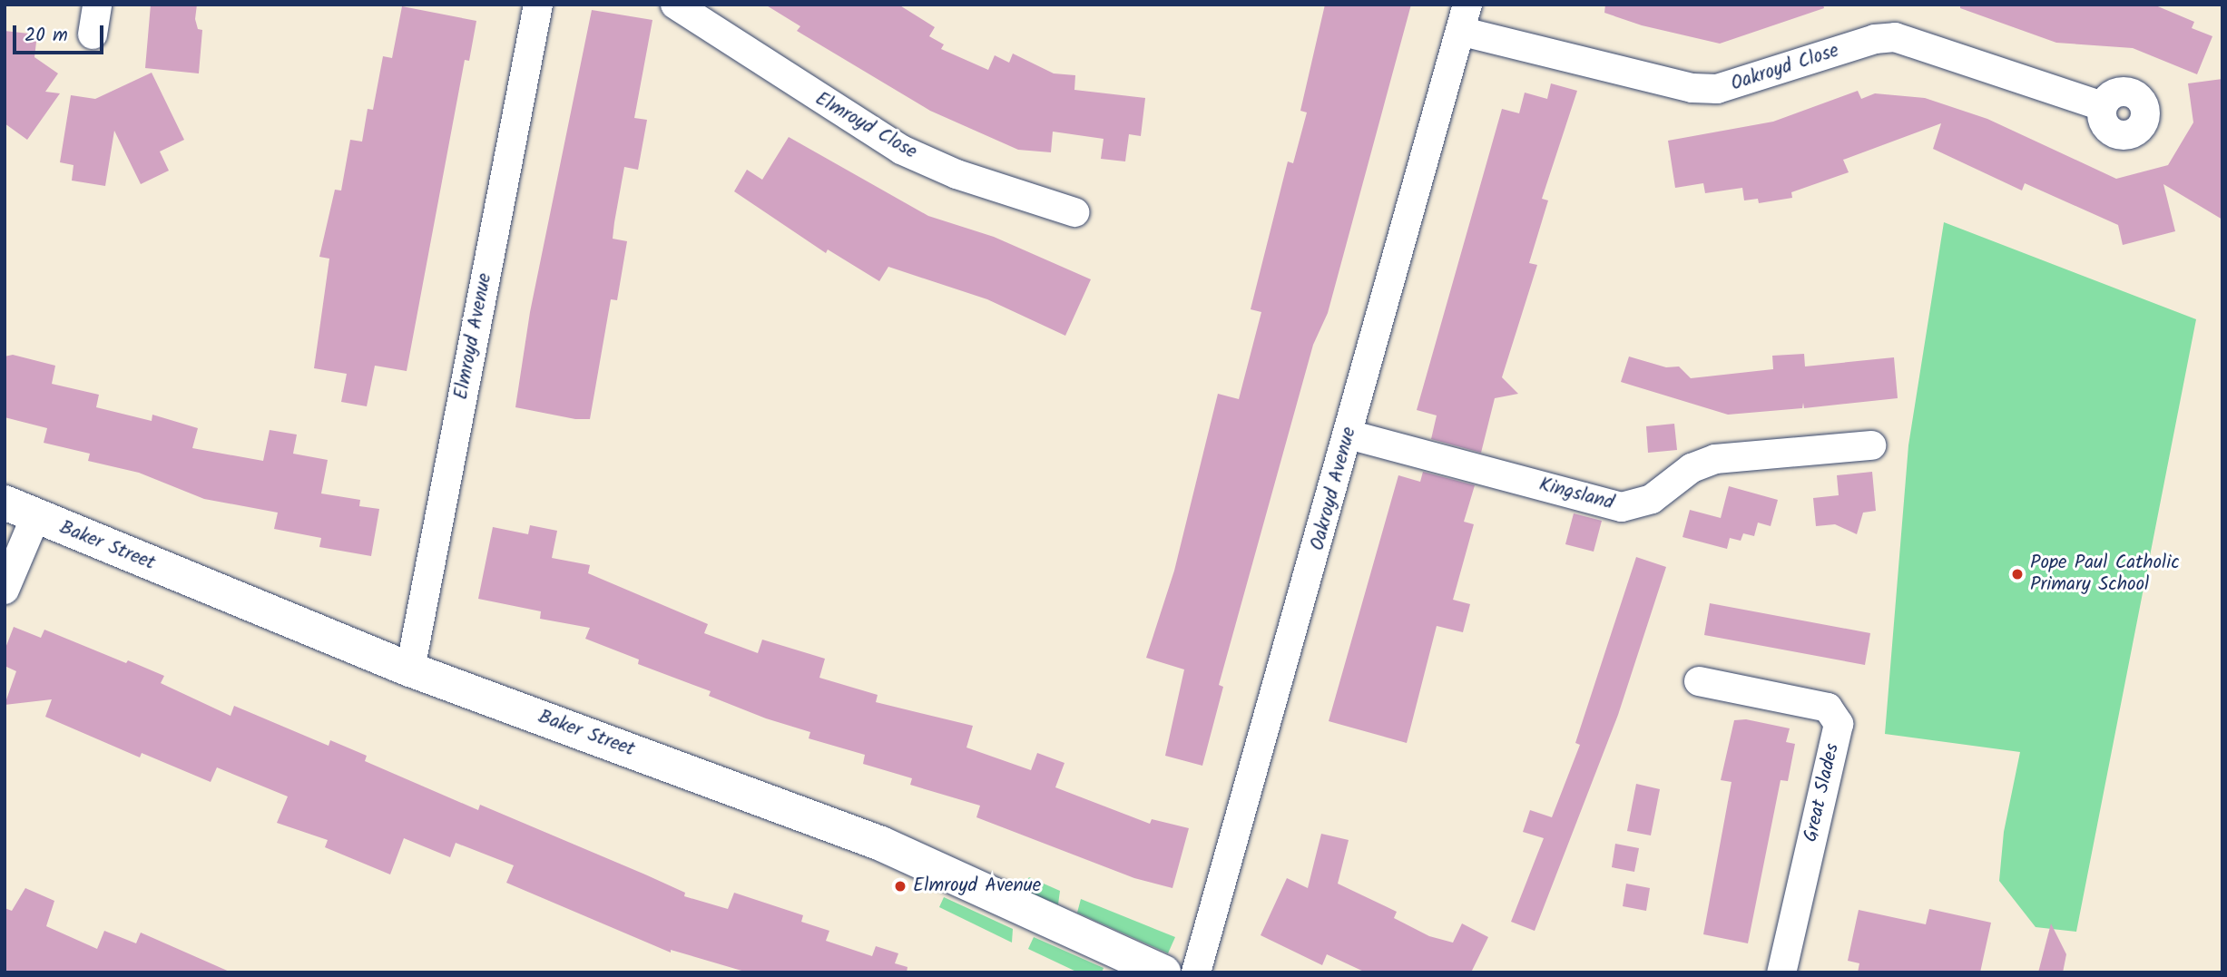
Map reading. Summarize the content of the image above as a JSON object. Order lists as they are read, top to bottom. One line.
{"streets":{"street":["Oakroyd Close","Elmroyd Close","Elmroyd Avenue","Oakroyd Avenue","Kingsland","Baker Street","Great Slades"]},"crossings":[["Oakroyd Close","Oakroyd Avenue"],["Elmroyd Avenue","Baker Street"],["Oakroyd Avenue","Kingsland"]],"places":["Pope Paul Catholic Primary School","Elmroyd Avenue"],"scale_bar":"20 m"}
